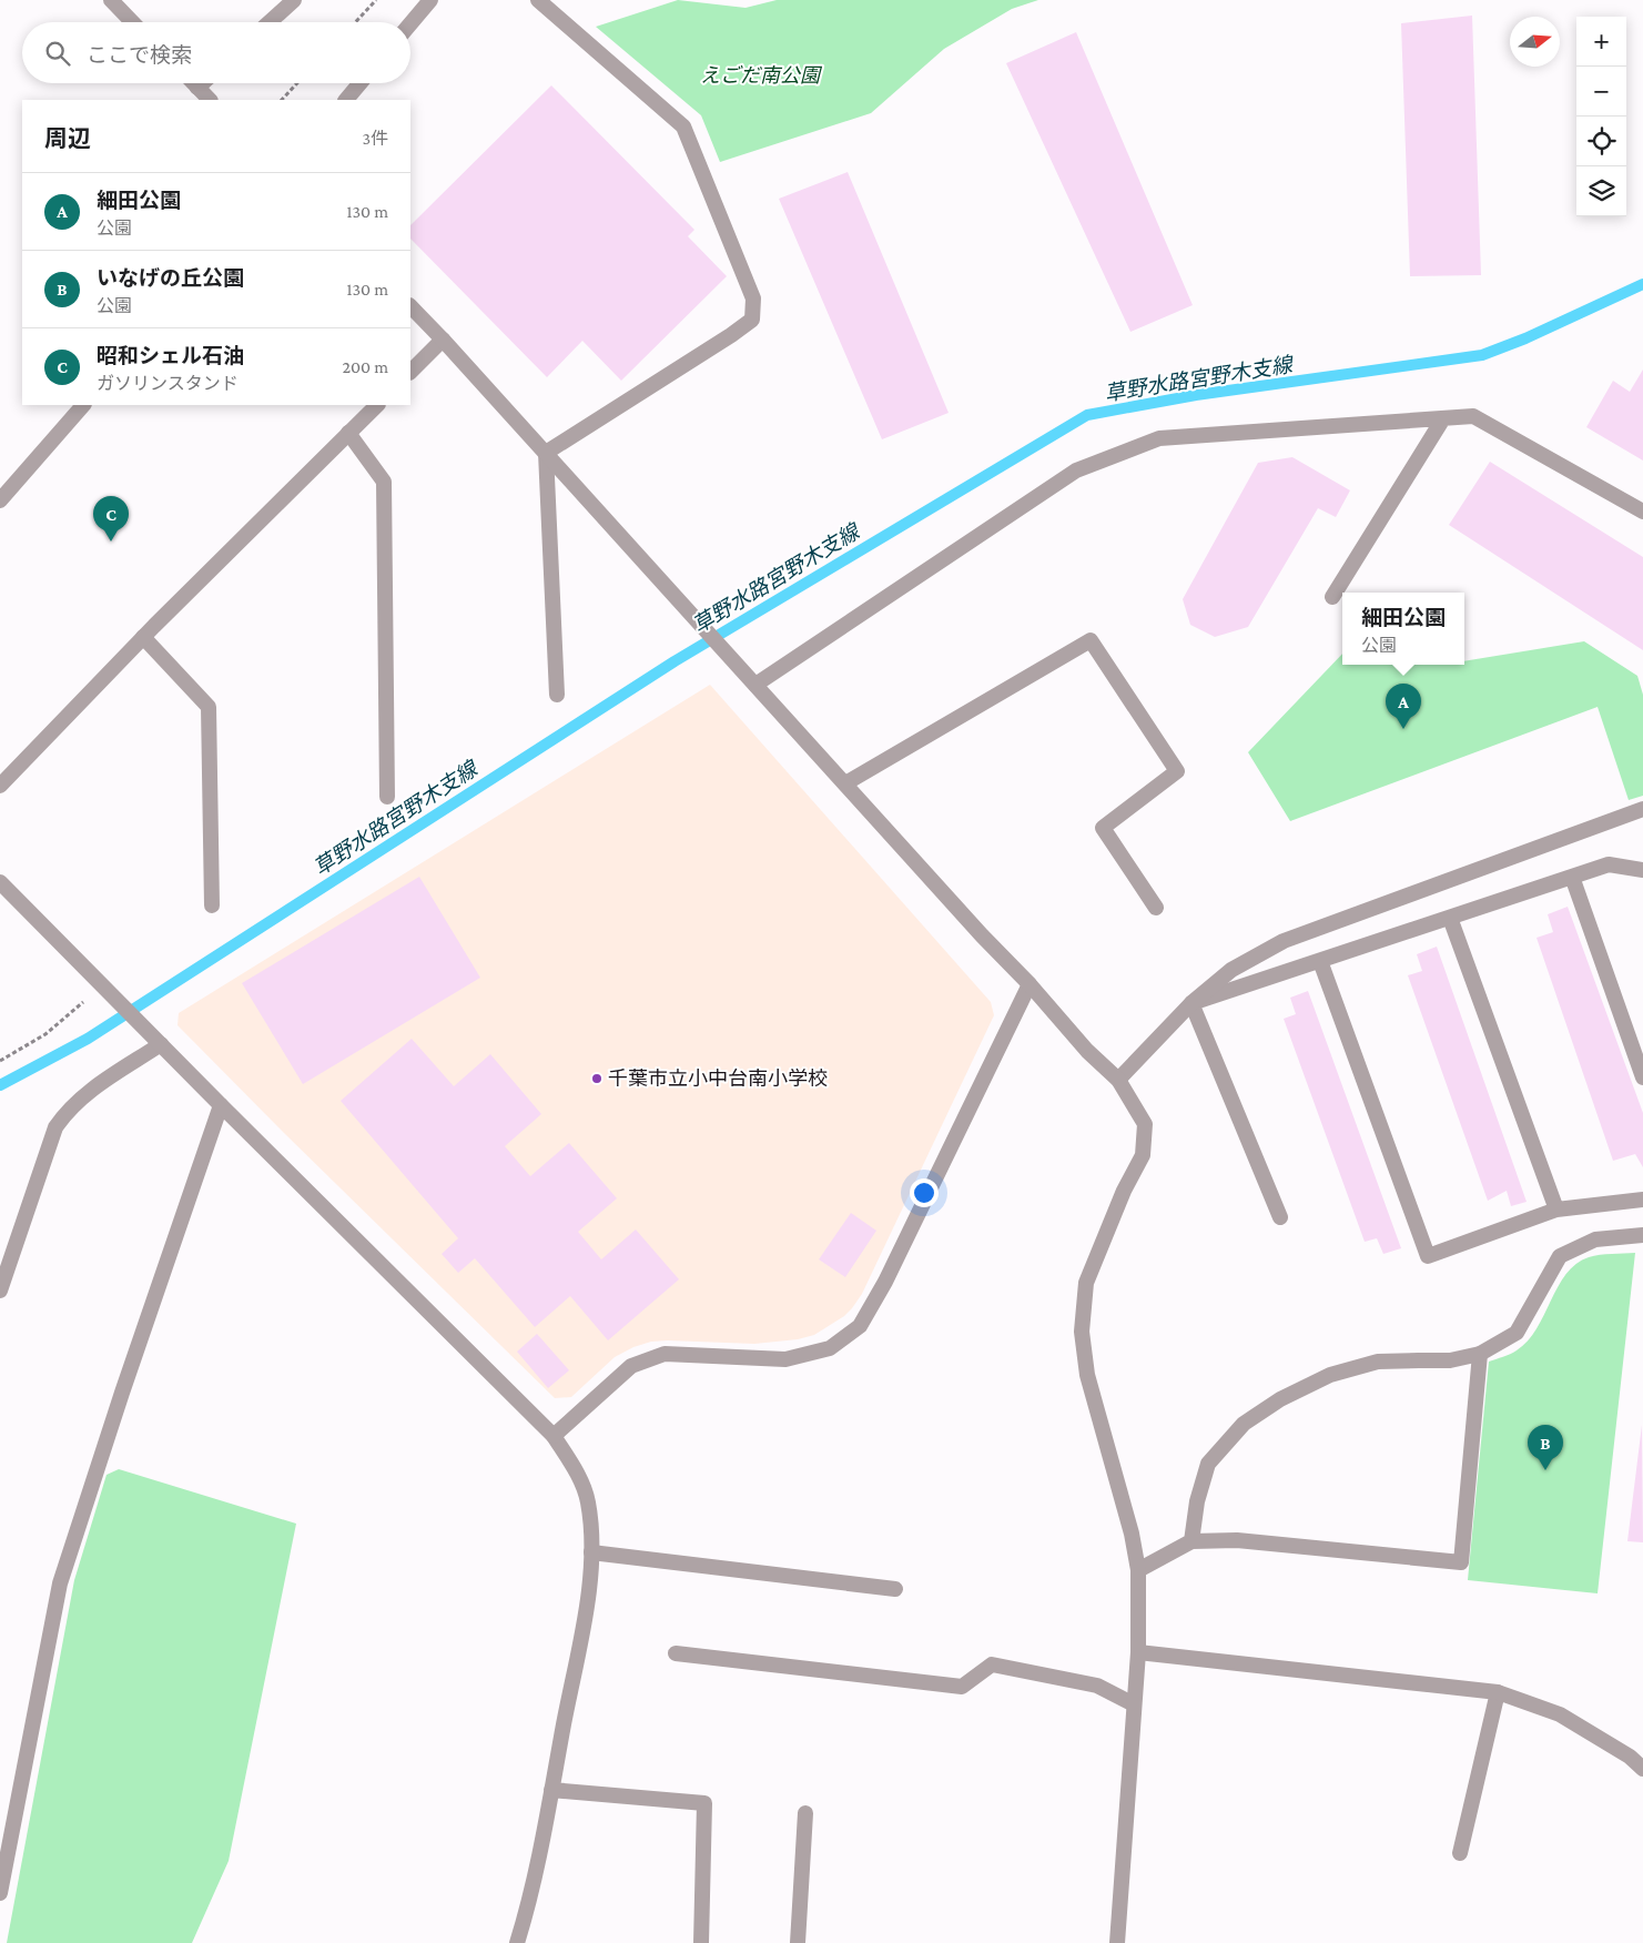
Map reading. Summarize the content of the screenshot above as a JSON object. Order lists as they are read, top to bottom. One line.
{"water":["草野水路宮野木支線"],"parks":["えごだ南公園"],"places":["千葉市立小中台南小学校"],"north":"right","page":{"map_buttons":["+","−"],"search":"ここで検索","heading":["周辺","3件"],"list":[{"mark":"A","name":"細田公園","note":"公園","value":"130 m"},{"mark":"B","name":"いなげの丘公園","note":"公園","value":"130 m"},{"mark":"C","name":"昭和シェル石油","note":"ガソリンスタンド","value":"200 m"}],"pins":["C","A","B"],"popup":["細田公園","公園"]}}
